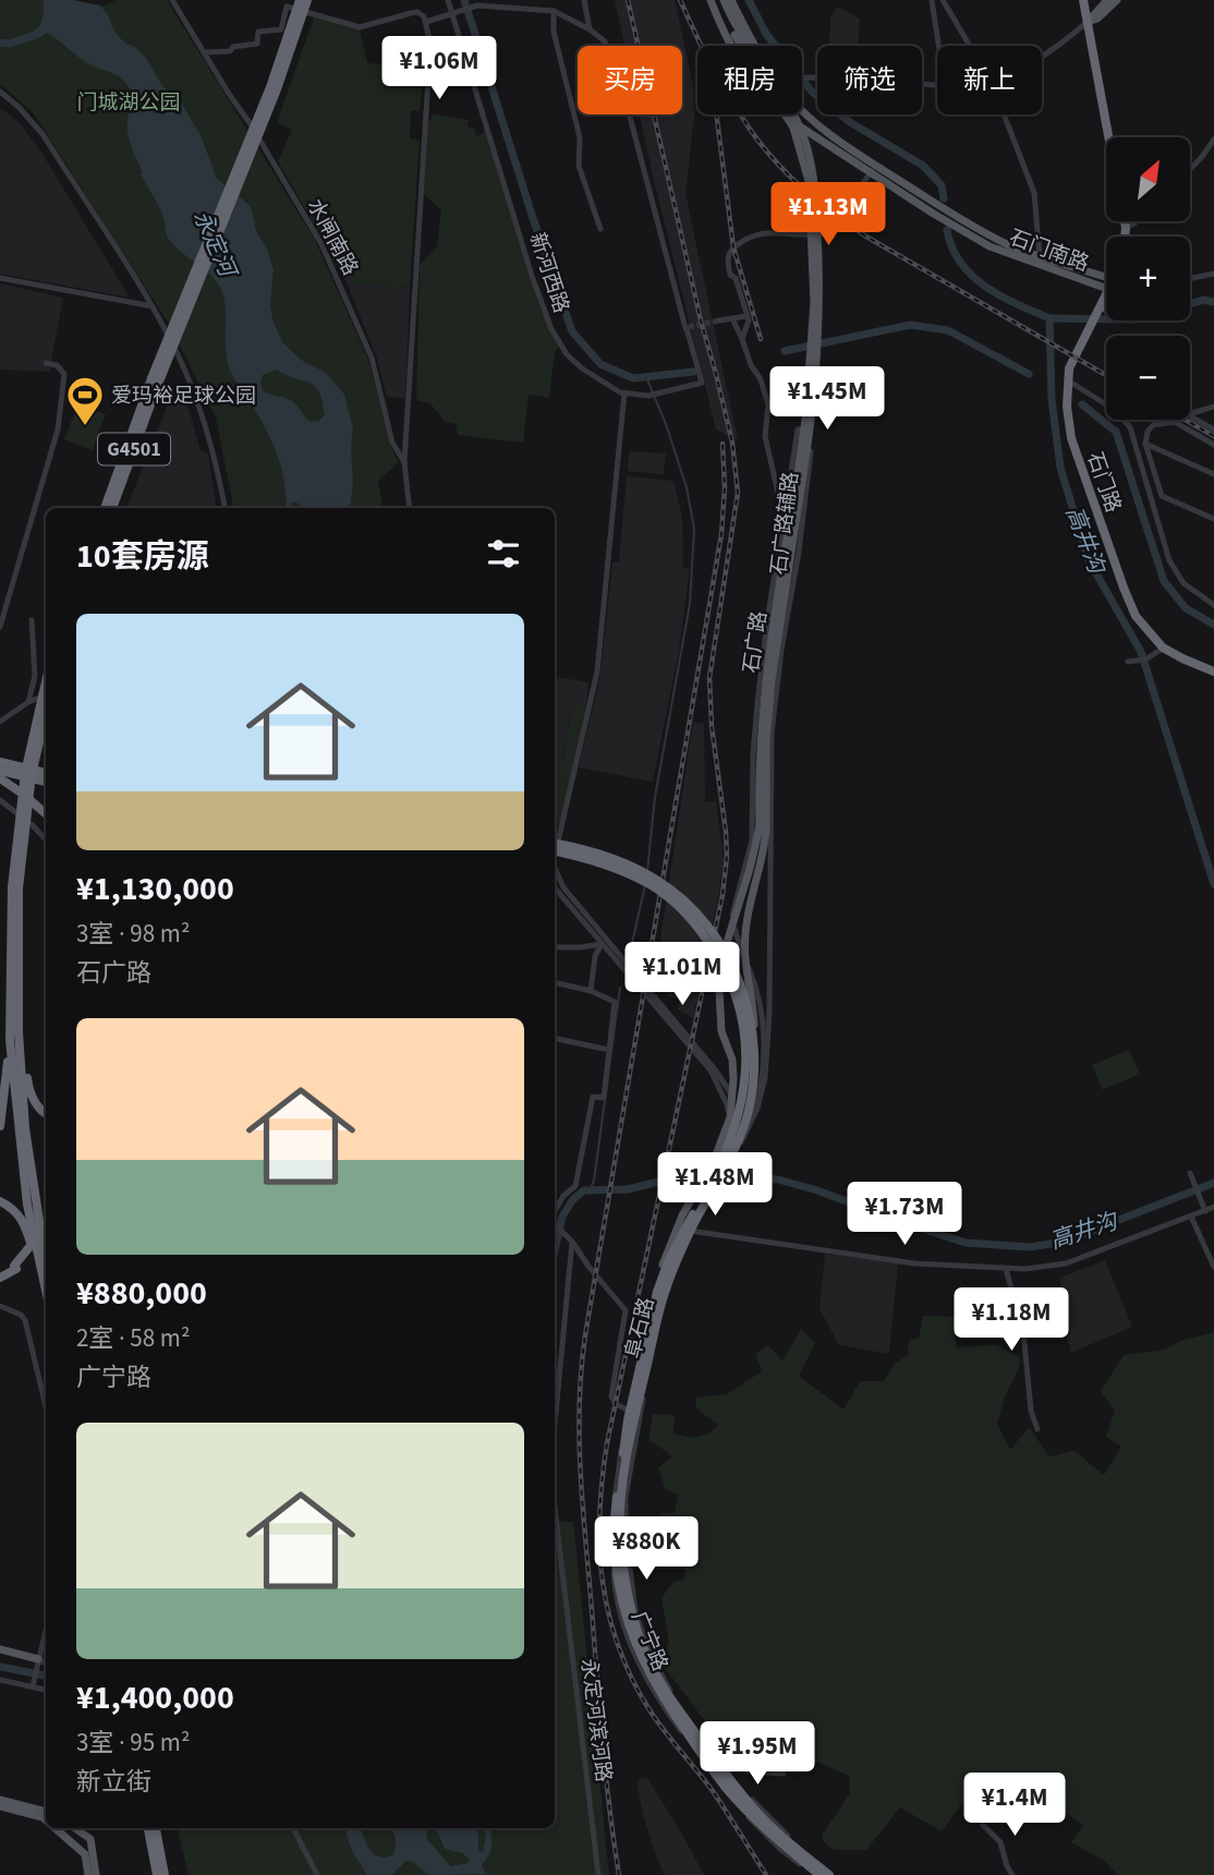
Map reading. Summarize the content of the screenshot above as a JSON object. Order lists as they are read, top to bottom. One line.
{"streets":{"highway":["G4501","石门路","阜石路"],"main road":["石门南路","石广路"],"street":["水闸南路","新河西路","石广路辅路","广宁路","永定河滨河路"]},"crossings":[["石广路辅路","广宁路"],["石广路","阜石路"],["阜石路","广宁路"]],"water":["永定河","高井沟"],"parks":["门城湖公园"],"places":{"sports":["爱玛裕足球公园"]},"north":"top right","page":{"price":["¥1.06M","¥1.13M","¥1.45M","¥1.01M","¥1.48M","¥1.73M","¥1.18M","¥880K","¥1.95M","¥1.4M"],"chip":["买房","租房","筛选","新上"],"map_buttons":["+","−"],"heading":"10套房源","list":[{"name":"¥1,130,000","note":"3室 · 98 m² · 石广路"},{"name":"¥880,000","note":"2室 · 58 m² · 广宁路"},{"name":"¥1,400,000","note":"3室 · 95 m² · 新立街"}]}}
